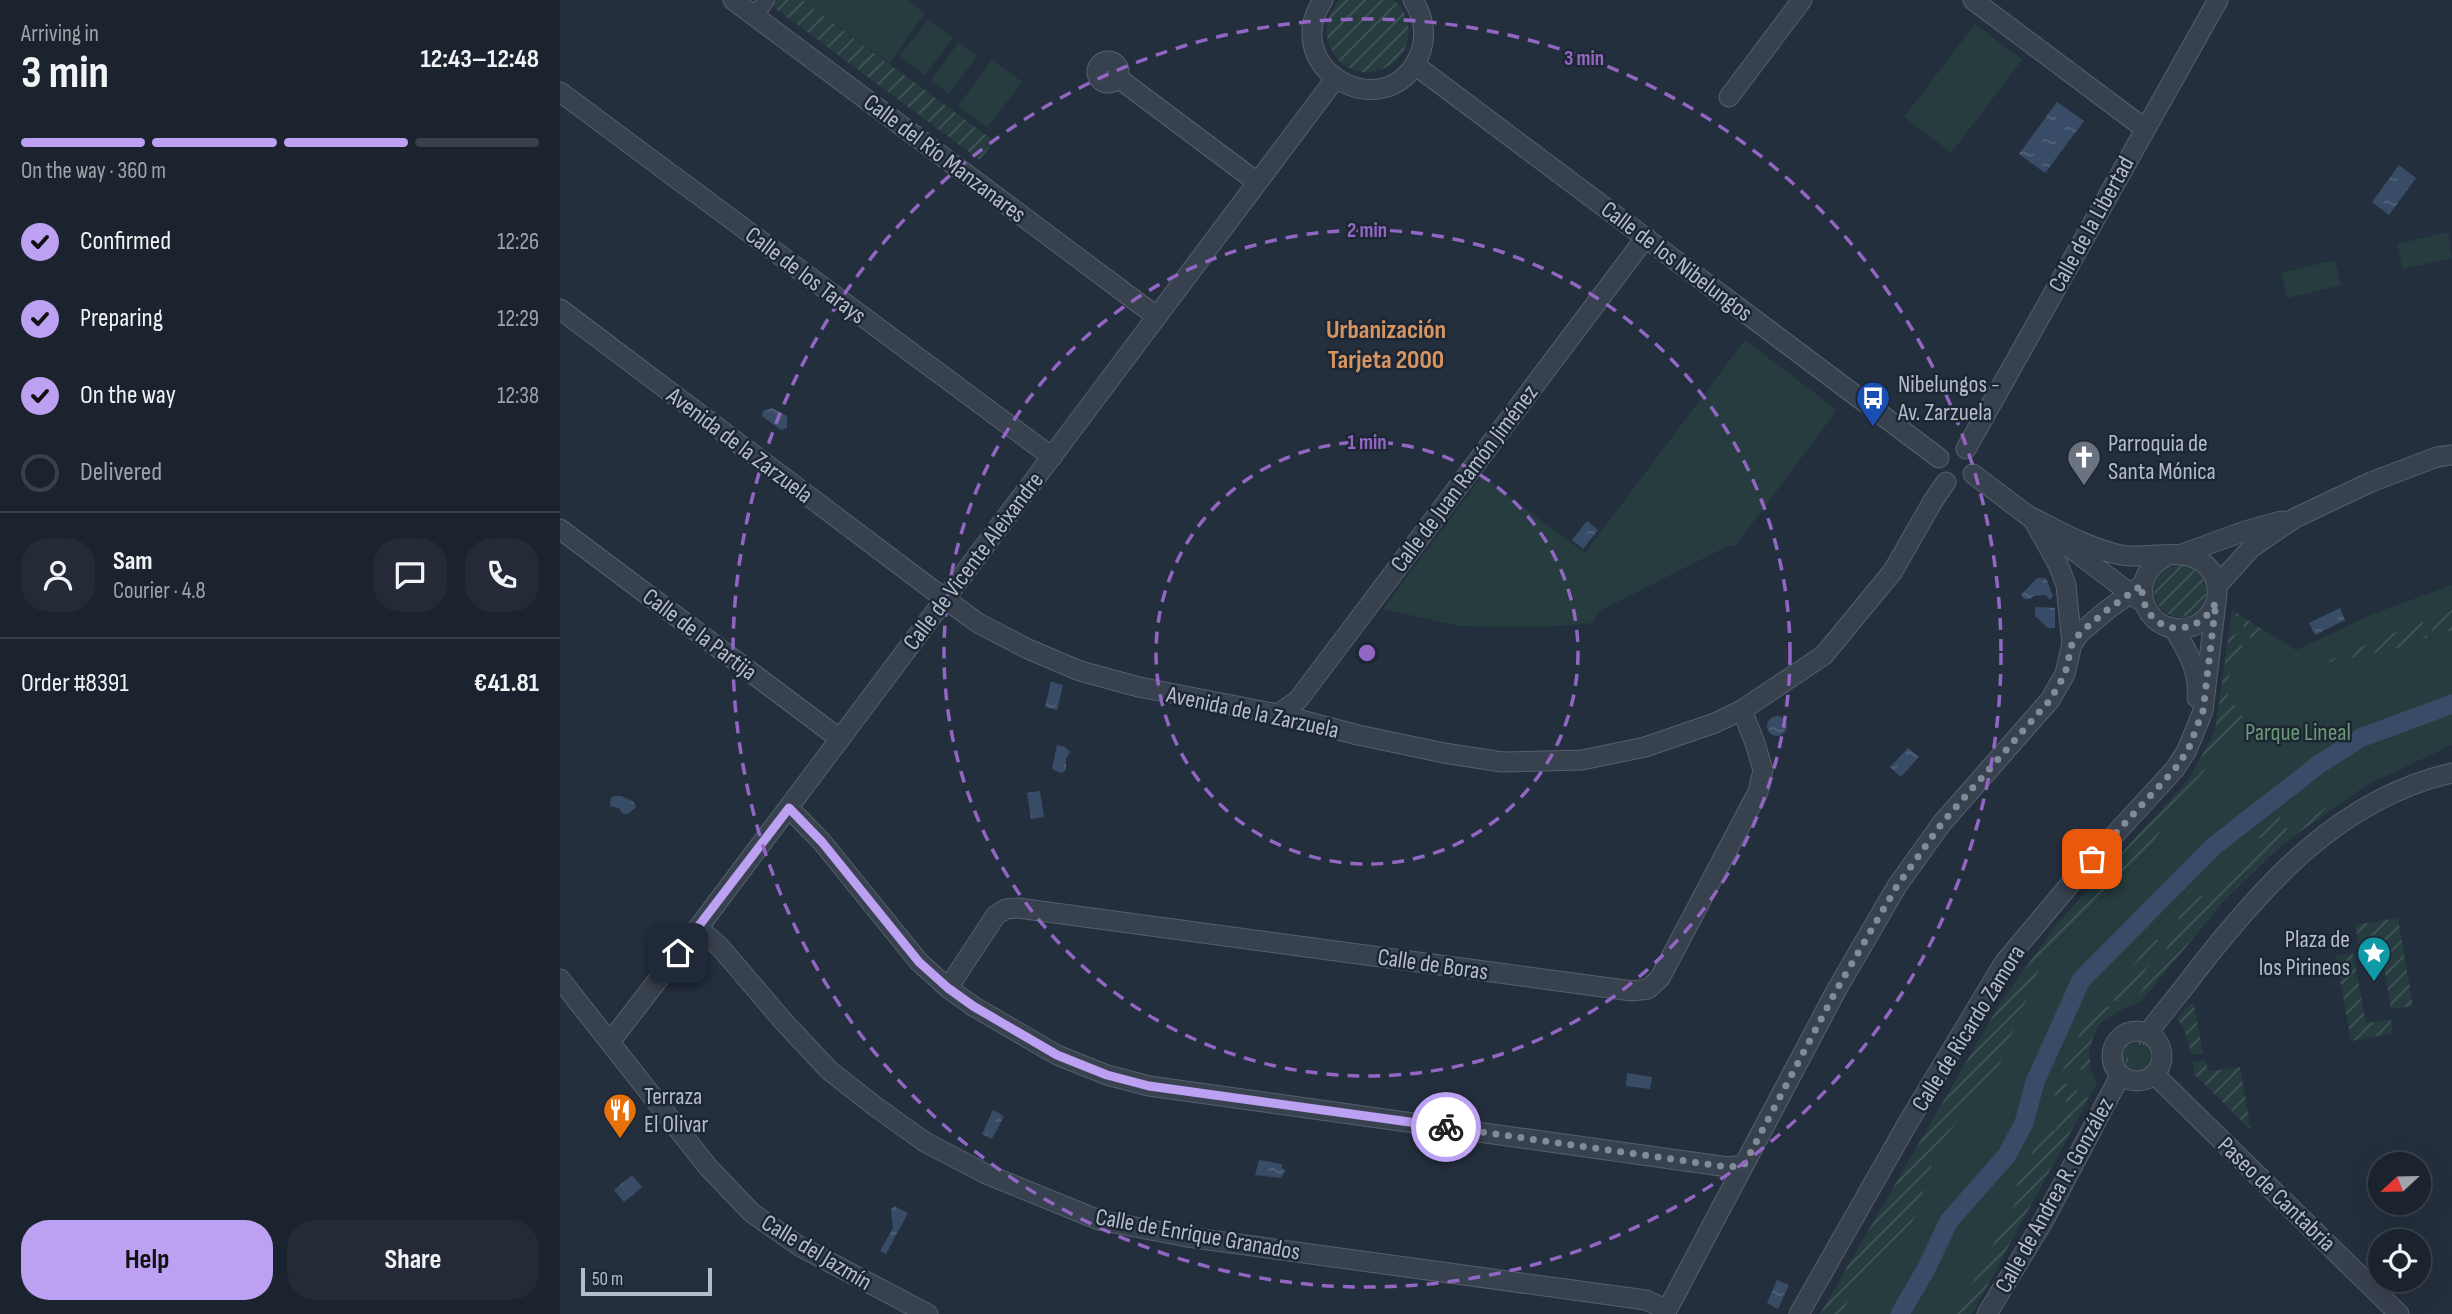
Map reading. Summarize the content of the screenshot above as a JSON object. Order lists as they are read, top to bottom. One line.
{"streets":{"street":["Calle del Río Manzanares","Calle de la Libertad","Calle de los Nibelungos","Calle de los Tarays","Avenida de la Zarzuela","Calle de Juan Ramón Jiménez","Calle de Vicente Aleixandre","Calle de la Partija","Calle de Boras","Calle de Ricardo Zamora","Paseo de Cantabria","Calle de Andrea R. González","Calle de Enrique Granados","Calle del Jazmín"]},"crossings":[["Calle del Río Manzanares","Calle de Vicente Aleixandre"],["Calle de la Libertad","Calle de los Nibelungos"],["Calle de la Libertad","Avenida de la Zarzuela"],["Calle de los Nibelungos","Avenida de la Zarzuela"],["Calle de los Nibelungos","Calle de Juan Ramón Jiménez"],["Calle de los Tarays","Calle de Vicente Aleixandre"],["Avenida de la Zarzuela","Calle de Juan Ramón Jiménez"],["Avenida de la Zarzuela","Calle de Vicente Aleixandre"],["Avenida de la Zarzuela","Calle de Boras"],["Calle de Vicente Aleixandre","Calle de la Partija"],["Calle de Vicente Aleixandre","Calle de Enrique Granados"],["Calle de Vicente Aleixandre","Calle del Jazmín"],["Paseo de Cantabria","Calle de Andrea R. González"]],"districts":["Urbanización Tarjeta 2000"],"parks":["Parque Lineal"],"places":{"bus stop":["Nibelungos - Av. Zarzuela"],"church":["Parroquia de Santa Mónica"],"place":["Plaza de los Pirineos"],"restaurant":["Terraza El Olivar"]},"scale_bar":"50 m","north":"left","page":{"heading":["3 min","Arriving in","12:43–12:48"],"panel":["Sam","Courier · 4.8","Order #8391","€41.81"],"bar":"On the way · 360 m","list":[["Confirmed","12:26"],["Preparing","12:29"],["On the way","12:38"],"Delivered"],"buttons":["Help","Share"],"scale":"50 m"},"rings":["3 min","2 min","1 min"]}
